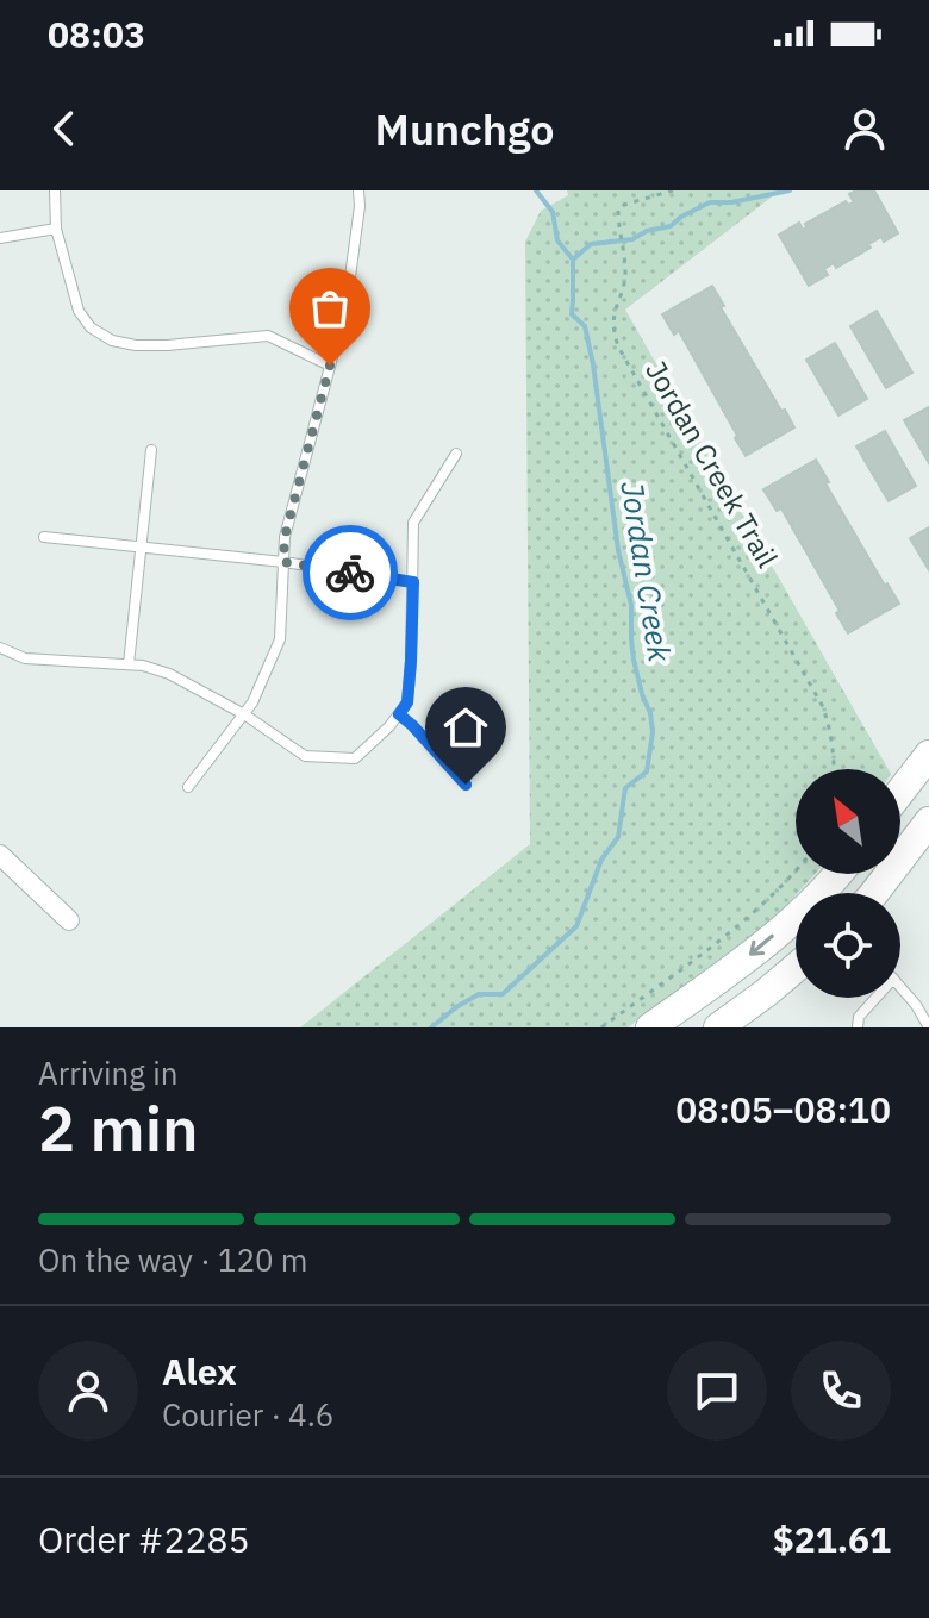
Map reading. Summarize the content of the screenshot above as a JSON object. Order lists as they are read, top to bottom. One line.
{"streets":{"path":["Jordan Creek Trail"]},"water":["Jordan Creek"],"north":"top left","page":{"status":"08:03","header":"Munchgo","heading":["2 min","Arriving in","08:05–08:10"],"panel":["Alex","Courier · 4.6","Order #2285","$21.61"],"bar":"On the way · 120 m"}}
